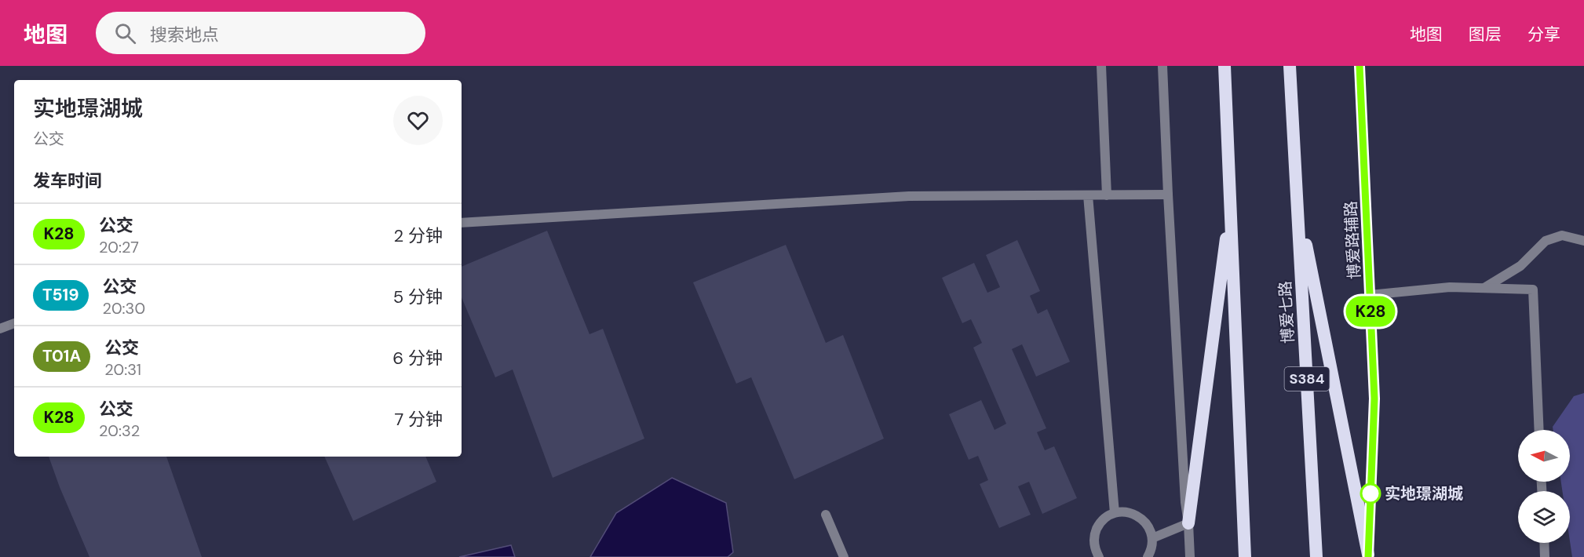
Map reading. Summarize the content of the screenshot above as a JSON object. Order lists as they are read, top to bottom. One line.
{"streets":{"highway":["博爱七路","S384"],"street":["博爱路辅路"]},"places":["实地璟湖城"],"lines":["bus line K28"],"north":"left","page":{"header":"地图","search":"搜索地点","nav":["地图","图层","分享"],"on_map":"K28","heading":[["实地璟湖城","公交"],"发车时间"],"list":[{"mark":"K28","name":"公交","note":"20:27","value":"2 分钟"},{"mark":"T519","name":"公交","note":"20:30","value":"5 分钟"},{"mark":"T01A","name":"公交","note":"20:31","value":"6 分钟"},{"mark":"K28","name":"公交","note":"20:32","value":"7 分钟"}]}}
